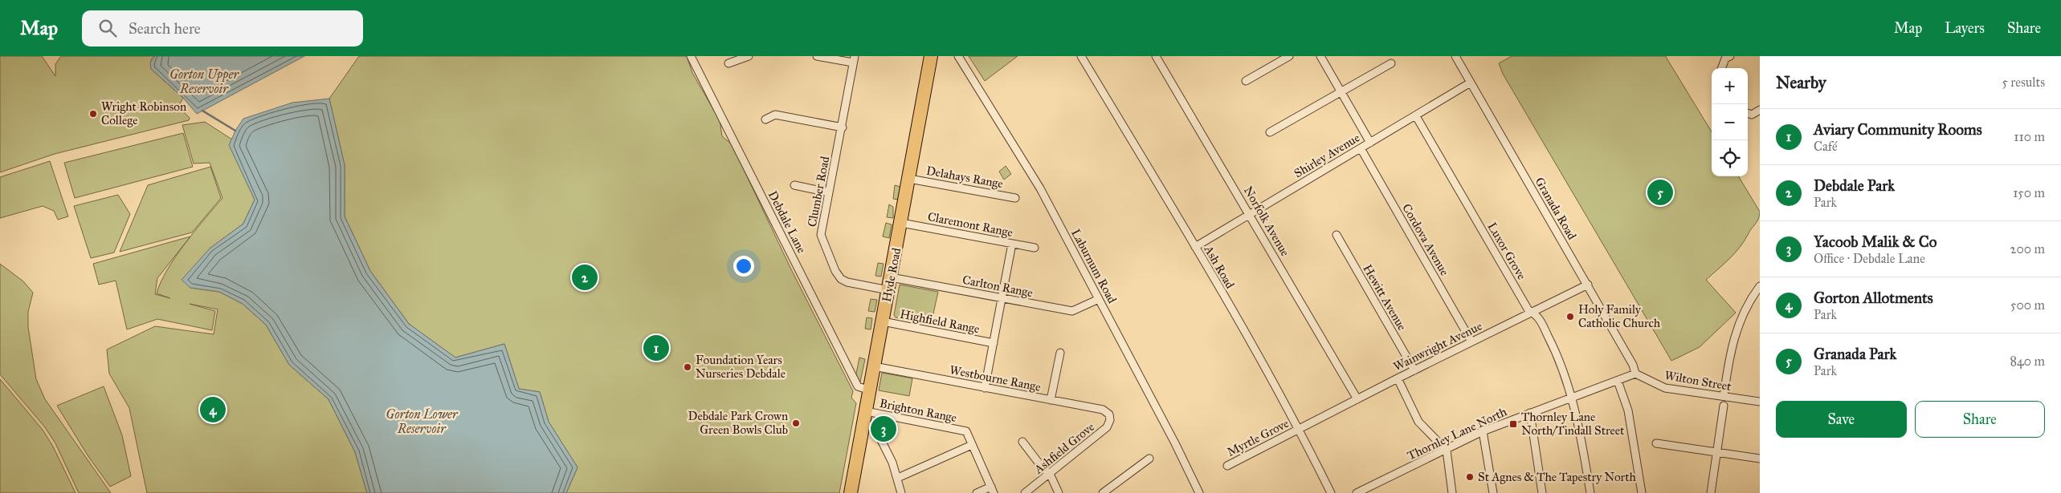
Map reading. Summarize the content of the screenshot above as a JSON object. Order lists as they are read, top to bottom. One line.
{"streets":{"highway":["Hyde Road"],"street":["Shirley Avenue","Delahays Range","Clumber Road","Granada Road","Norfolk Avenue","Debdale Lane","Claremont Range","Cordova Avenue","Luxor Grove","Laburnum Road","Ash Road","Carlton Range","Hewitt Avenue","Highfield Range","Wainwright Avenue","Westbourne Range","Wilton Street","Brighton Range","Thornley Lane North","Myrtle Grove","Ashfield Grove"]},"crossings":[["Shirley Avenue","Granada Road"],["Shirley Avenue","Norfolk Avenue"],["Shirley Avenue","Cordova Avenue"],["Shirley Avenue","Luxor Grove"],["Shirley Avenue","Ash Road"],["Delahays Range","Hyde Road"],["Clumber Road","Hyde Road"],["Granada Road","Wainwright Avenue"],["Granada Road","Wilton Street"],["Granada Road","Thornley Lane North"],["Norfolk Avenue","Wainwright Avenue"],["Debdale Lane","Hyde Road"],["Claremont Range","Hyde Road"],["Cordova Avenue","Wainwright Avenue"],["Luxor Grove","Wainwright Avenue"],["Luxor Grove","Thornley Lane North"],["Laburnum Road","Carlton Range"],["Ash Road","Wainwright Avenue"],["Ash Road","Myrtle Grove"],["Hyde Road","Carlton Range"],["Hyde Road","Highfield Range"],["Hyde Road","Westbourne Range"],["Hyde Road","Brighton Range"],["Hewitt Avenue","Wainwright Avenue"],["Wainwright Avenue","Myrtle Grove"],["Westbourne Range","Ashfield Grove"],["Wilton Street","Thornley Lane North"]],"water":["Gorton Upper Reservoir","Gorton Lower Reservoir"],"places":{"other":["Wright Robinson College","Holy Family Catholic Church","Foundation Years Nurseries Debdale","Debdale Park Crown Green Bowls Club","St Agnes & The Tapestry North"],"transit":["Thornley Lane North/Tindall Street"]},"page":{"header":"Map","search":"Search here","nav":["Map","Layers","Share"],"heading":["Nearby","5 results"],"map_buttons":["+","−"],"list":[{"mark":"1","name":"Aviary Community Rooms","note":"Café","value":"110 m"},{"mark":"2","name":"Debdale Park","note":"Park","value":"150 m"},{"mark":"3","name":"Yacoob Malik & Co","note":"Office · Debdale Lane","value":"200 m"},{"mark":"4","name":"Gorton Allotments","note":"Park","value":"500 m"},{"mark":"5","name":"Granada Park","note":"Park","value":"840 m"}],"pins":["5","2","1","4","3"],"buttons":["Save","Share"]}}
